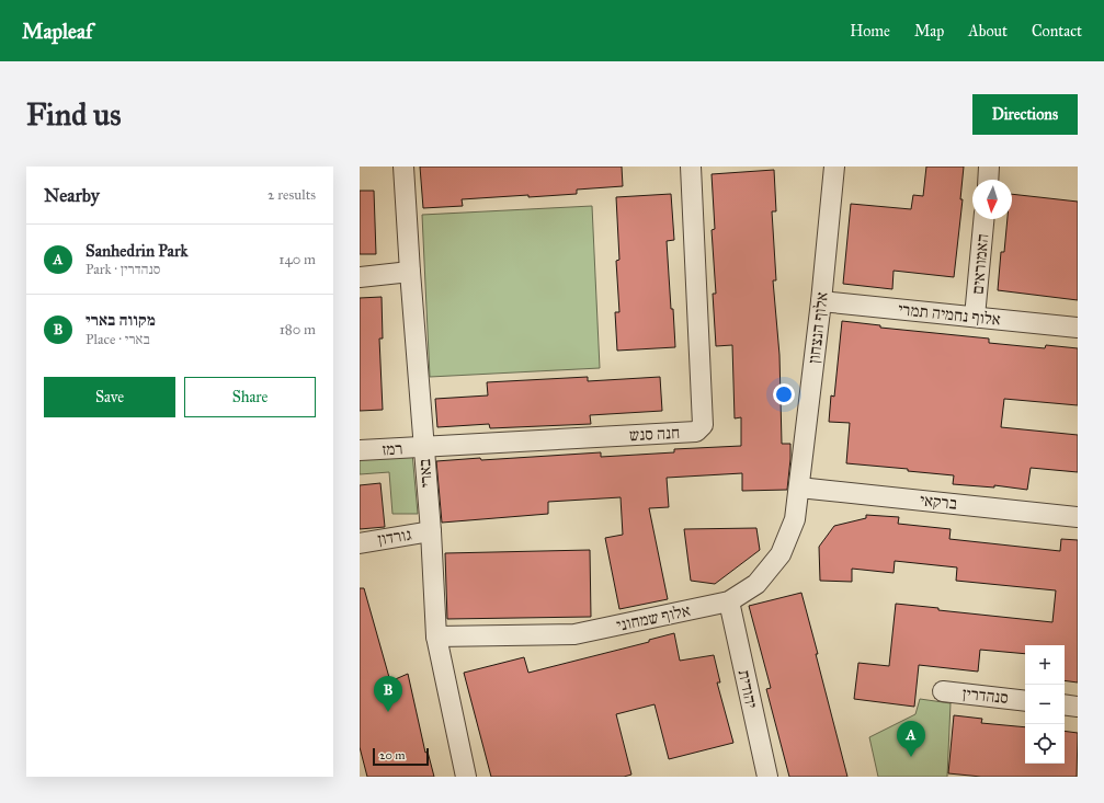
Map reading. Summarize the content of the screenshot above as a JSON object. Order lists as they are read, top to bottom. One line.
{"streets":{"street":["האמוראים","אלוף נחמיה תמרי","אלוף הנצחון","חנה סנש","רמז","בארי","ברקאי","גורדון","אלוף שמחוני","יהודית","סנהדרין"]},"crossings":[["האמוראים","אלוף נחמיה תמרי"],["אלוף נחמיה תמרי","אלוף הנצחון"],["אלוף הנצחון","ברקאי"],["אלוף הנצחון","אלוף שמחוני"],["חנה סנש","רמז"],["חנה סנש","בארי"],["רמז","בארי"],["בארי","גורדון"],["בארי","אלוף שמחוני"],["ברקאי","אלוף שמחוני"],["אלוף שמחוני","יהודית"]],"scale_bar":"20 m","north":"bottom","page":{"header":"Mapleaf","nav":["Home","Map","About","Contact"],"buttons":["Directions",["Save","Share"]],"title":"Find us","heading":["Nearby","2 results"],"list":[{"mark":"A","name":"Sanhedrin Park","note":"Park · סנהדרין","value":"140 m"},{"mark":"B","name":"מקווה בארי","note":"Place · בארי","value":"180 m"}],"map_buttons":["+","−"],"pins":["B","A"],"scale":"20 m"}}
